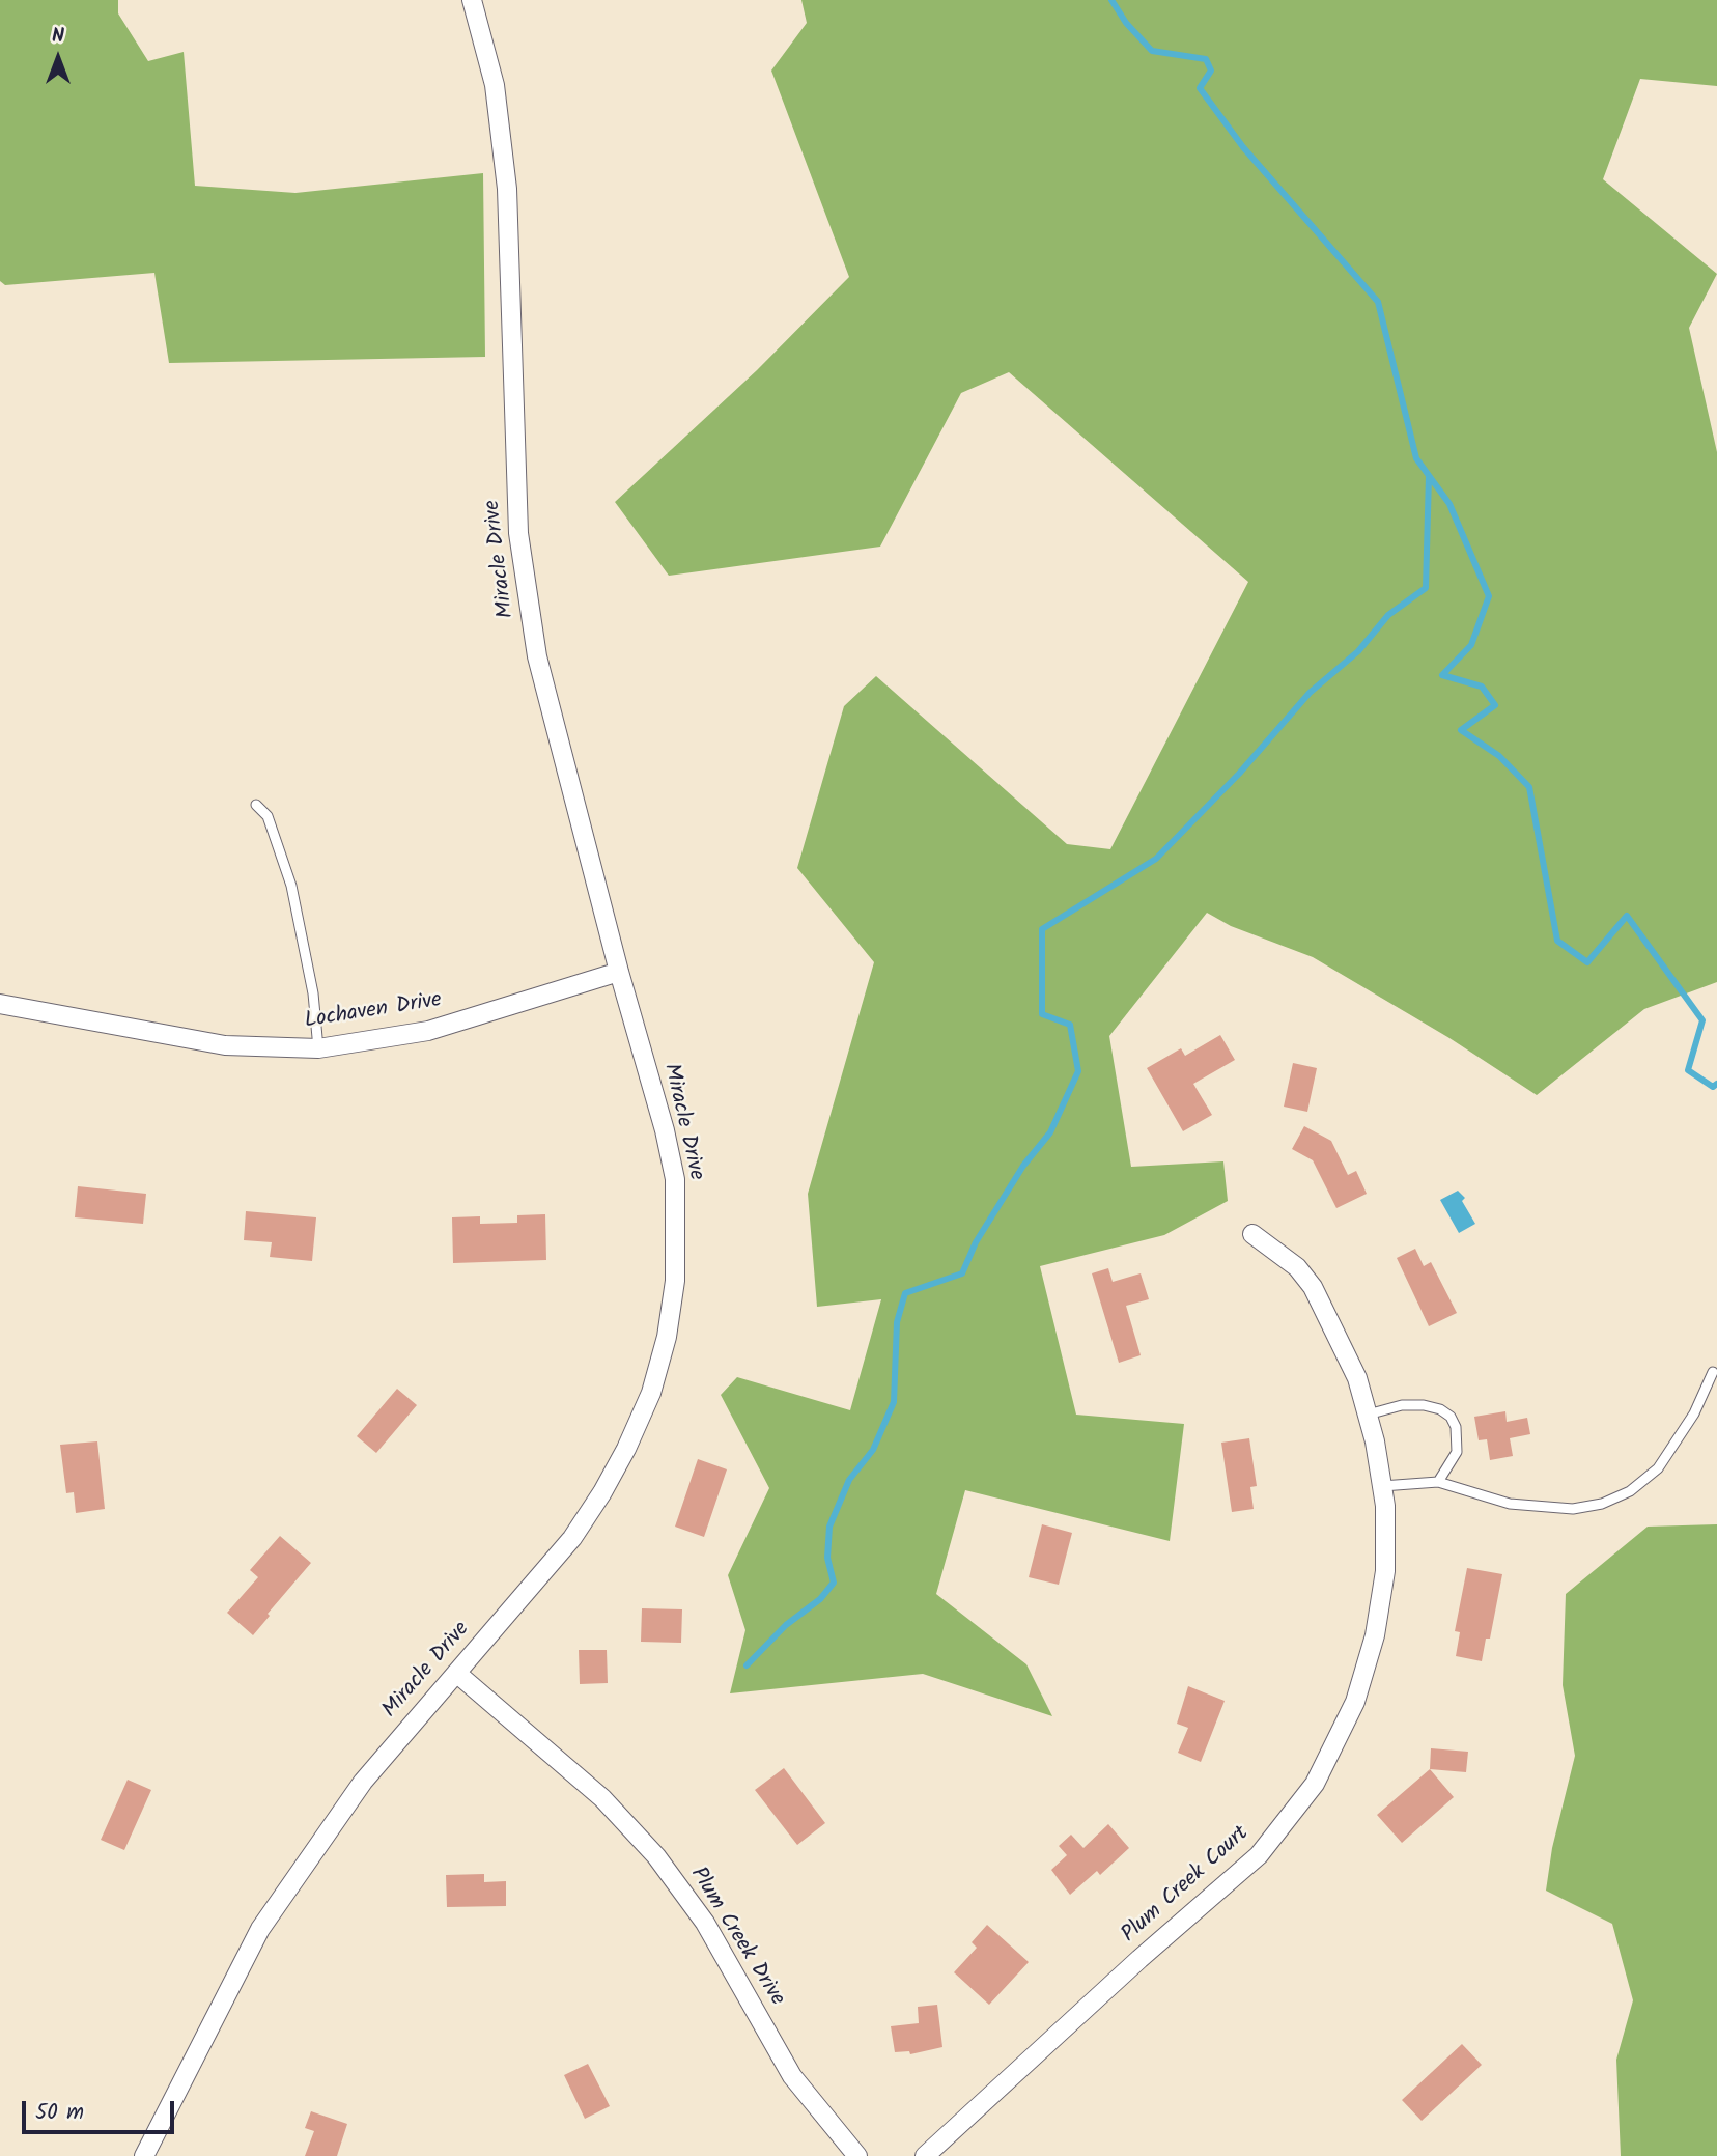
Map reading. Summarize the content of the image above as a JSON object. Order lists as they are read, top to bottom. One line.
{"streets":{"street":["Miracle Drive","Lochaven Drive","Plum Creek Court","Plum Creek Drive"]},"crossings":[["Miracle Drive","Lochaven Drive"],["Miracle Drive","Plum Creek Drive"]],"scale_bar":"50 m","north":"top"}
